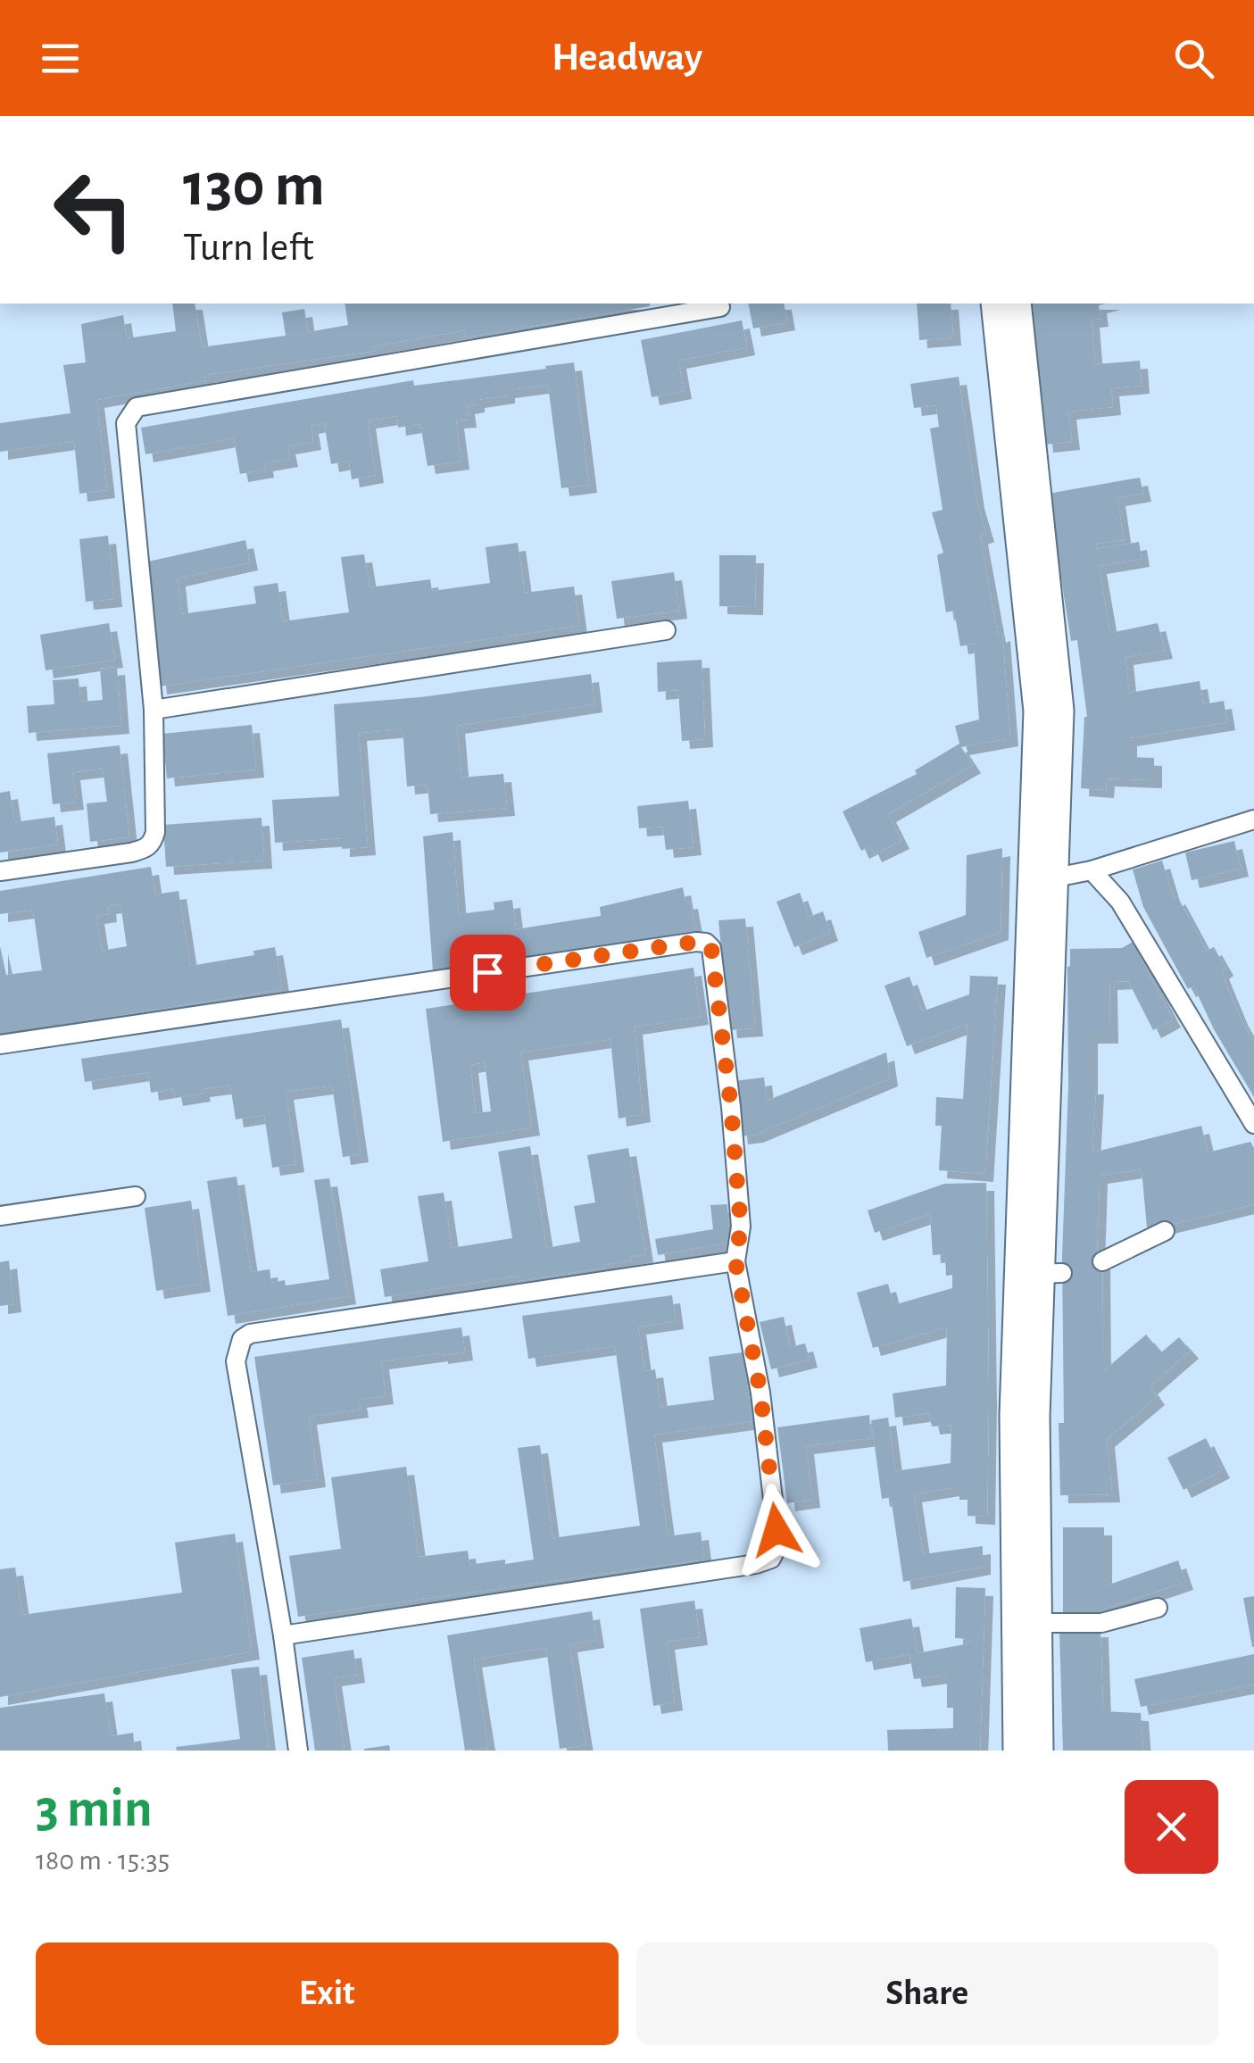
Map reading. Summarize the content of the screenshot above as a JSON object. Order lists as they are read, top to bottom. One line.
{"page":{"header":"Headway","turn":["130 m","Turn left"],"heading":["3 min","180 m · 15:35"],"buttons":["Exit","Share"]}}
